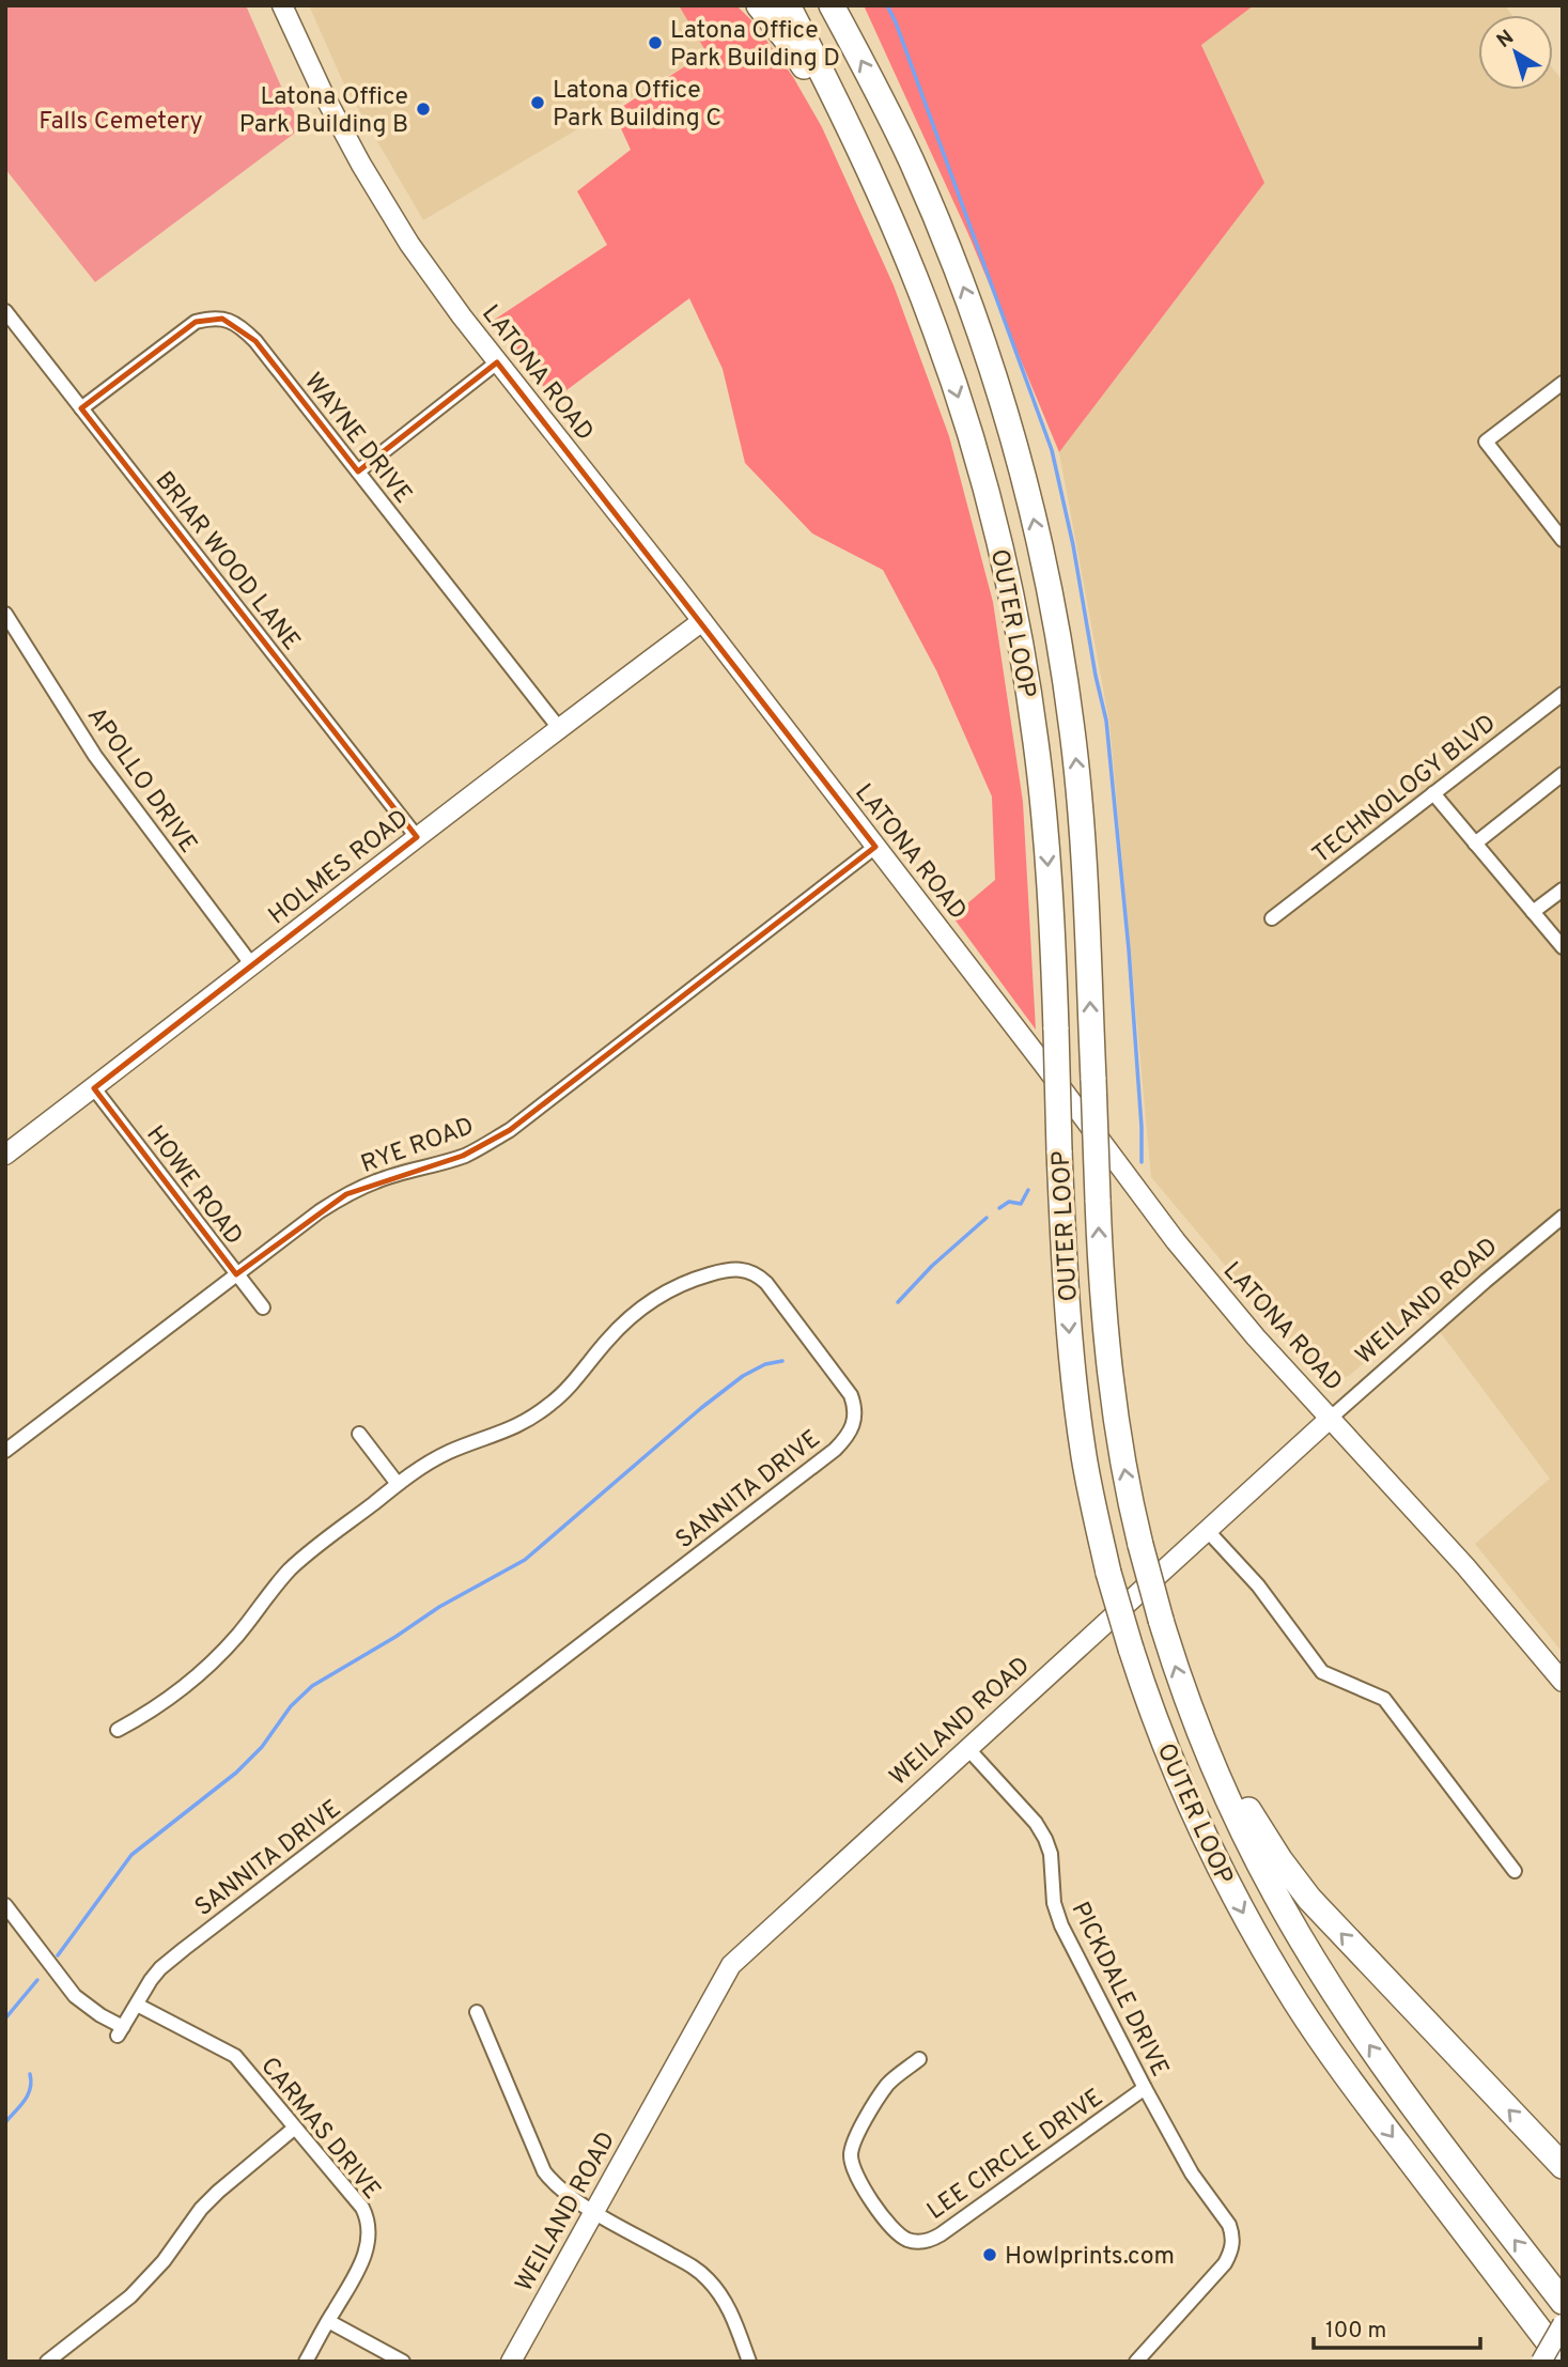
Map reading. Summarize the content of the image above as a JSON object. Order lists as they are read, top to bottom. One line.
{"streets":{"highway":["OUTER LOOP"],"street":["LATONA ROAD","WAYNE DRIVE","BRIAR WOOD LANE","APOLLO DRIVE","TECHNOLOGY BLVD","HOLMES ROAD","RYE ROAD","HOWE ROAD","WEILAND ROAD","SANNITA DRIVE","PICKDALE DRIVE","CARMAS DRIVE","LEE CIRCLE DRIVE"]},"crossings":[["LATONA ROAD","HOLMES ROAD"],["LATONA ROAD","RYE ROAD"],["LATONA ROAD","WEILAND ROAD"],["WAYNE DRIVE","BRIAR WOOD LANE"],["WAYNE DRIVE","HOLMES ROAD"],["BRIAR WOOD LANE","HOLMES ROAD"],["APOLLO DRIVE","HOLMES ROAD"],["HOLMES ROAD","HOWE ROAD"],["RYE ROAD","HOWE ROAD"],["WEILAND ROAD","PICKDALE DRIVE"],["SANNITA DRIVE","CARMAS DRIVE"],["PICKDALE DRIVE","LEE CIRCLE DRIVE"]],"parks":["Falls Cemetery"],"places":["Latona Office Park Building D","Latona Office Park Building C","Latona Office Park Building B","Howlprints.com"],"scale_bar":"100 m","north":"top left"}
